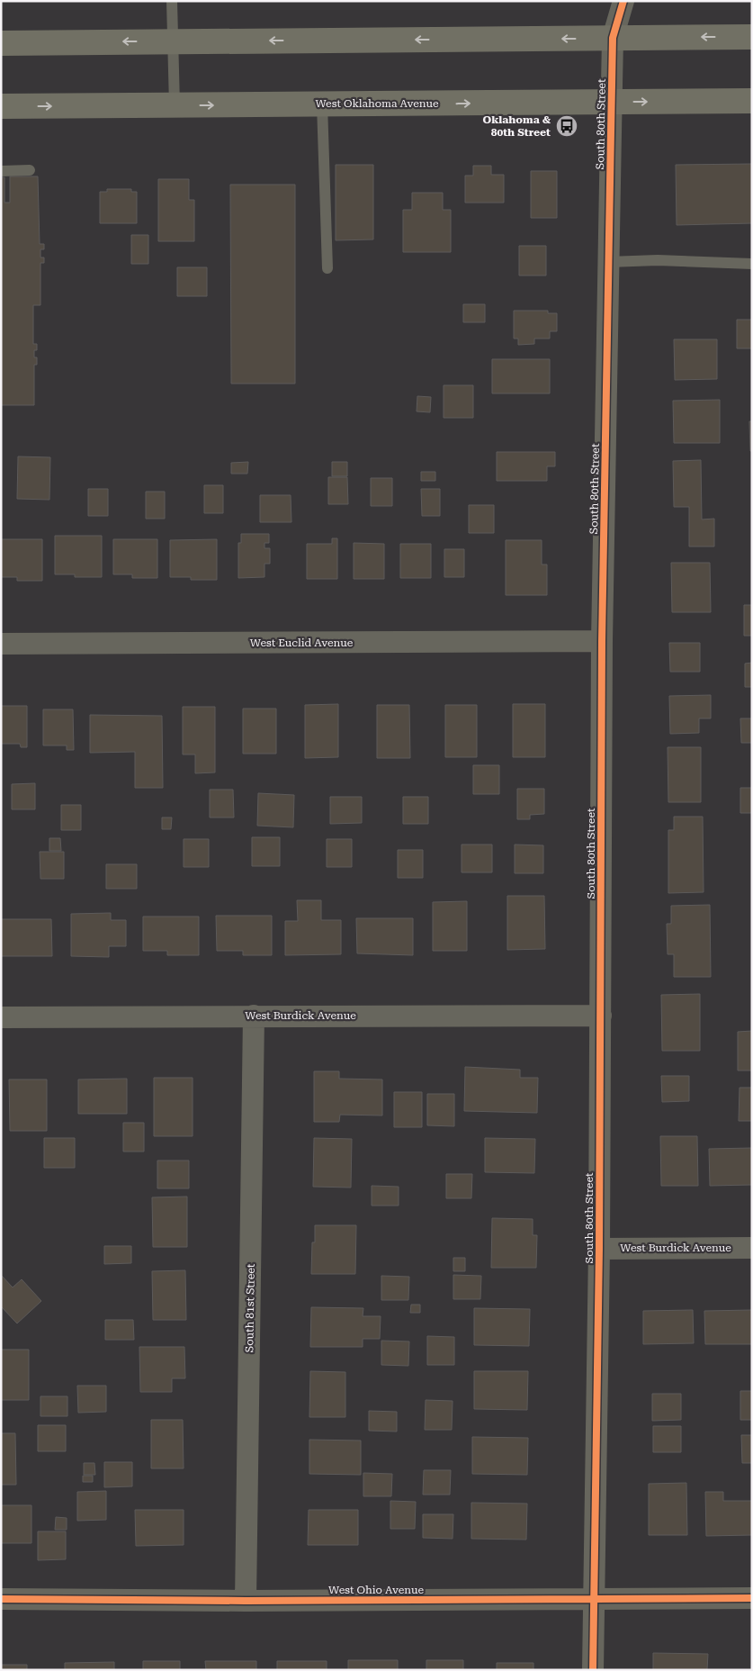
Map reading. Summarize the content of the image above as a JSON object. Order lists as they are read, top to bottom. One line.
{"streets":{"main road":["West Oklahoma Avenue"],"street":["South 80th Street","West Euclid Avenue","West Burdick Avenue","South 81st Street","West Ohio Avenue"]},"crossings":[["West Oklahoma Avenue","South 80th Street"],["South 80th Street","West Euclid Avenue"],["South 80th Street","West Burdick Avenue"],["South 80th Street","West Ohio Avenue"],["West Burdick Avenue","South 81st Street"],["South 81st Street","West Ohio Avenue"]],"places":{"bus stop":["Oklahoma & 80th Street"]}}
